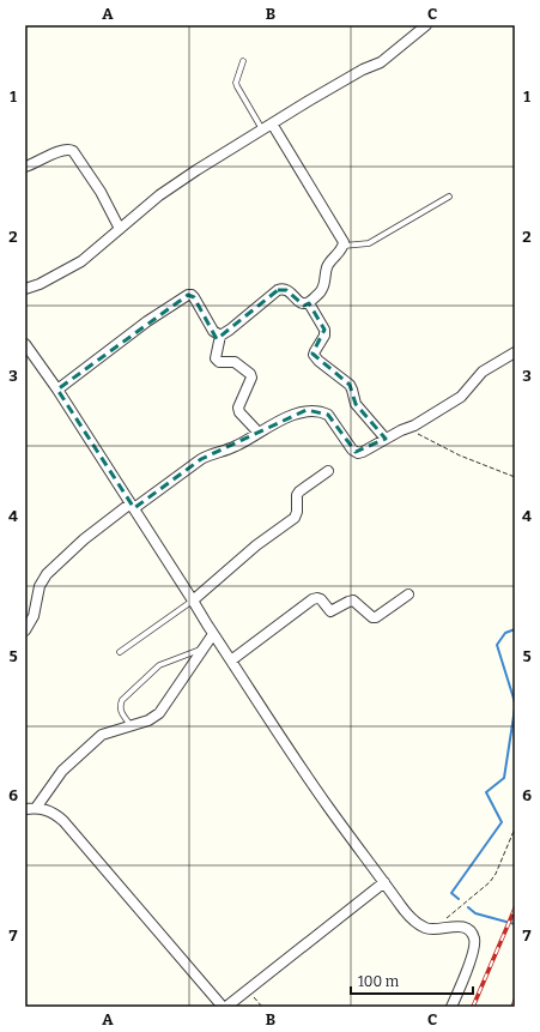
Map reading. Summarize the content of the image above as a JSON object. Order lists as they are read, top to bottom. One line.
{"scale_bar":"100 m","grid":{"columns":["A","B","C"],"rows":["1","2","3","4","5","6","7"]}}
